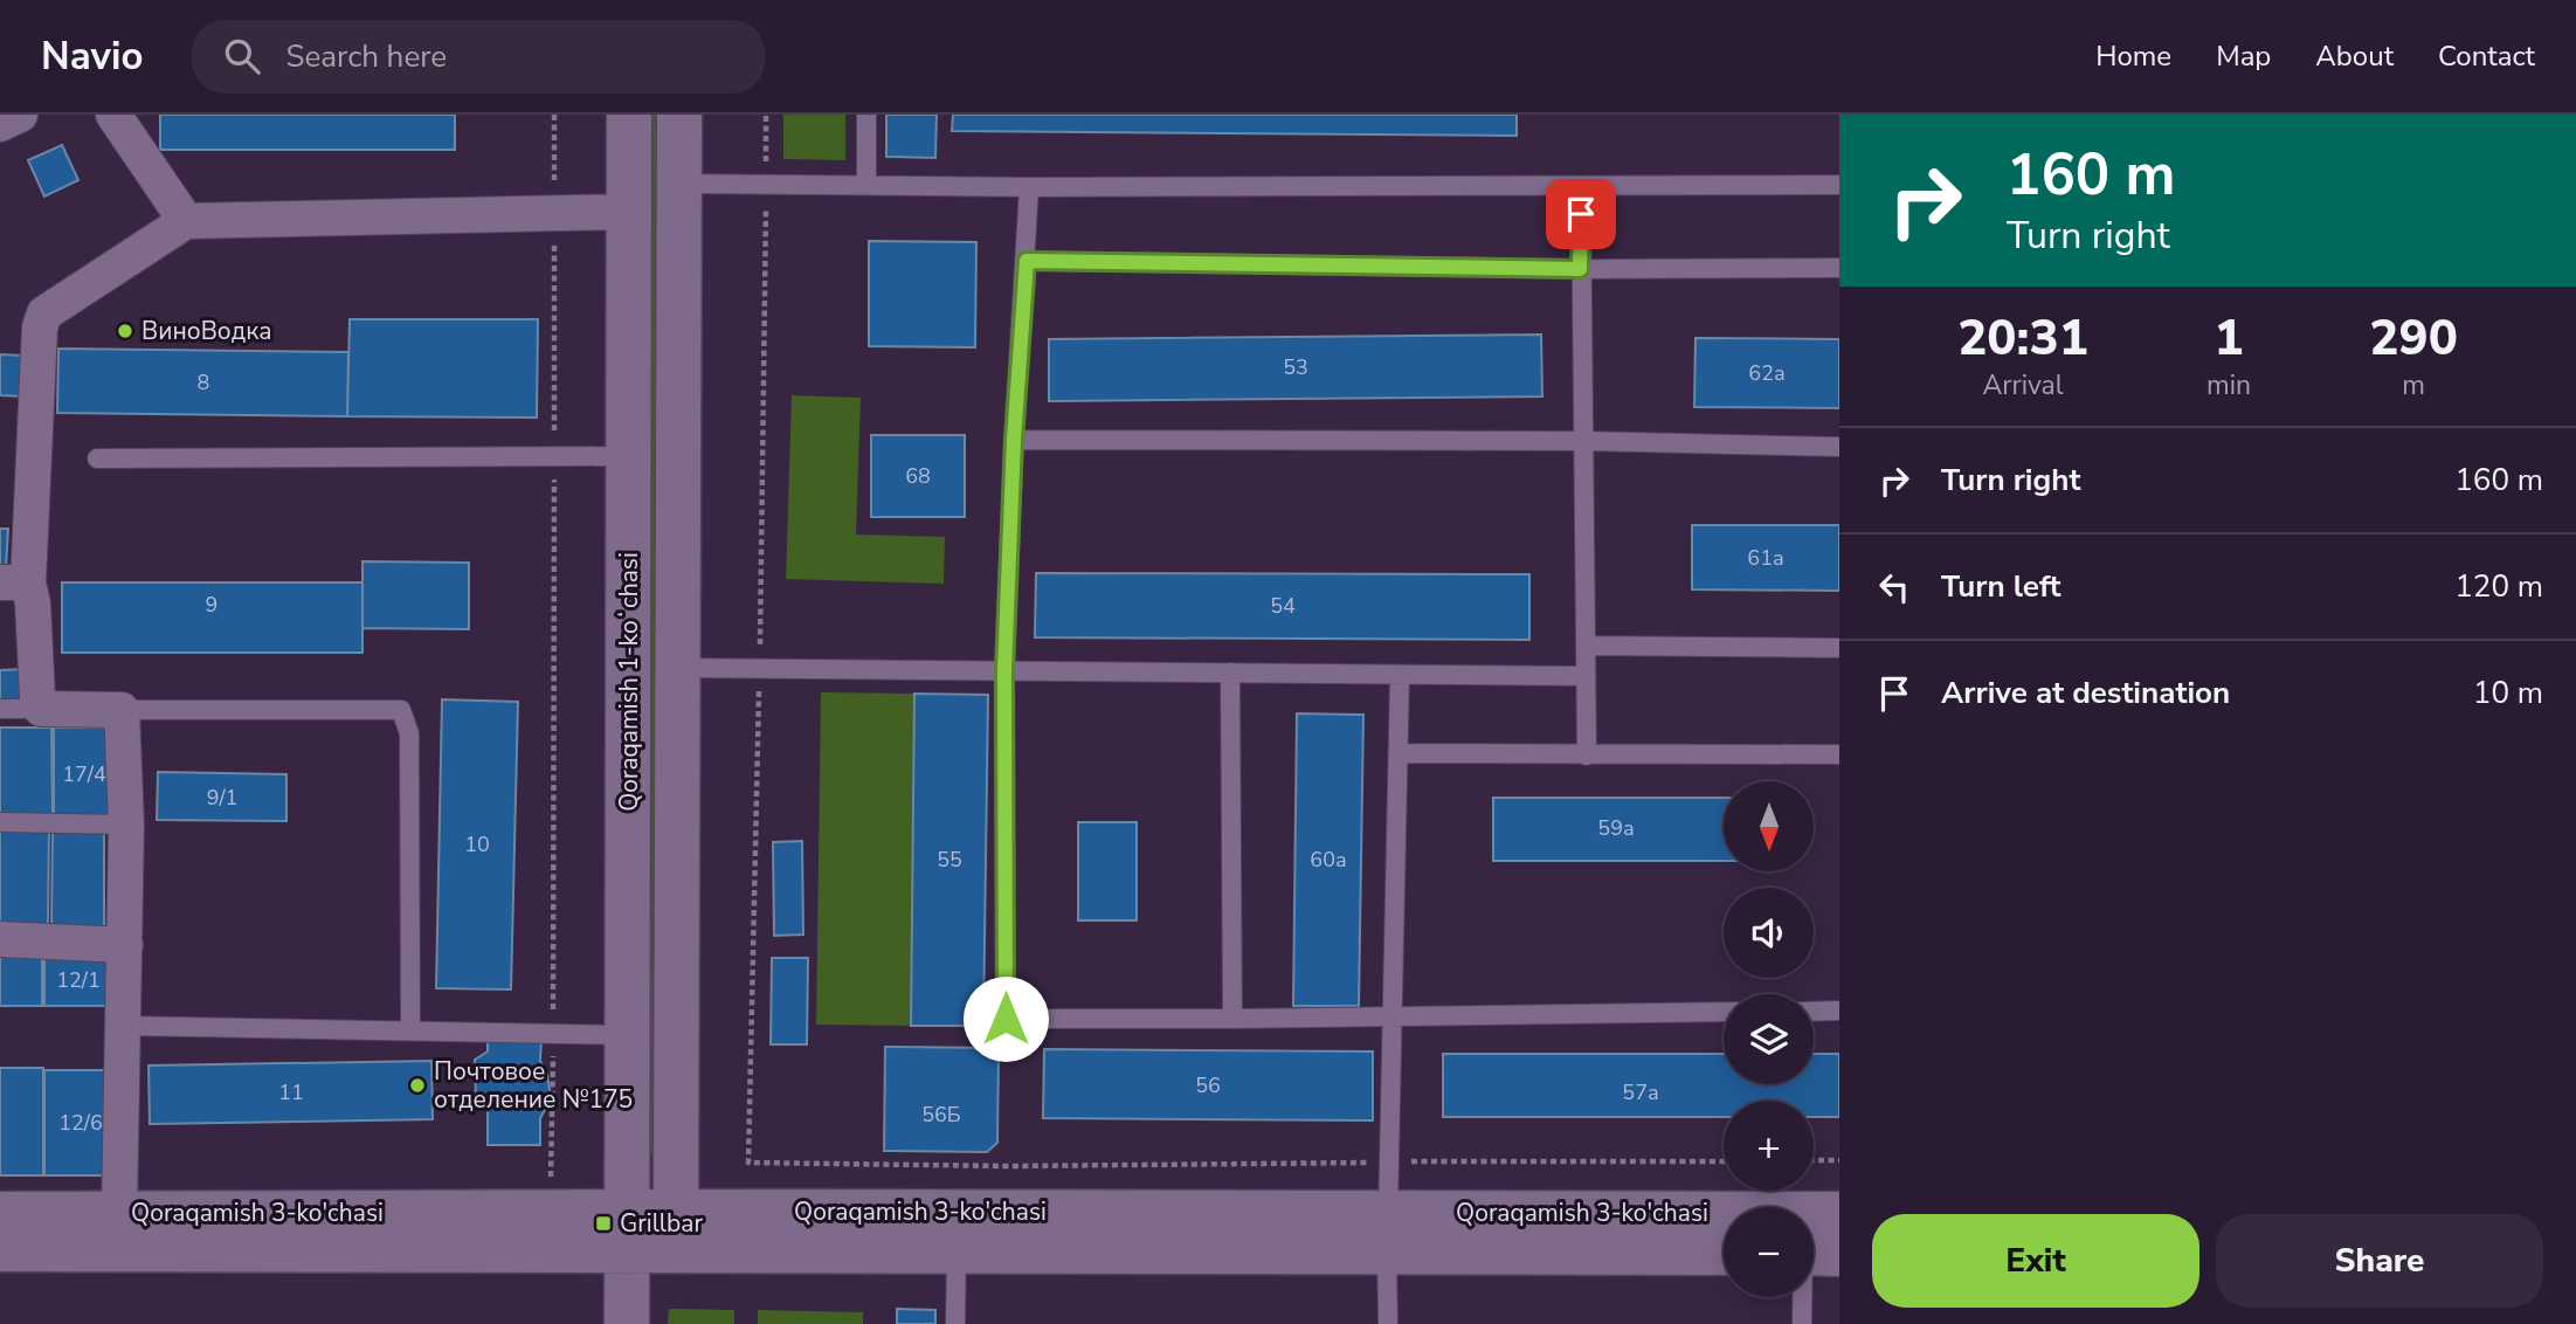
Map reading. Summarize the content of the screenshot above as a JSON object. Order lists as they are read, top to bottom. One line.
{"streets":{"main road":["Qoraqamish 1-koʻchasi","Qoraqamish 3-ko'chasi"]},"crossings":[["Qoraqamish 1-koʻchasi","Qoraqamish 3-ko'chasi"]],"places":{"other":["ВиноВодка","Почтовое отделение №175"],"transit":["Grillbar"]},"house_numbers":["53","62а","8","68","61а","9","54","17/4","9/1","59а","10","55","60а","12/1","56","11","57а","56Б","12/6"],"north":"bottom","page":{"header":"Navio","search":"Search here","nav":["Home","Map","About","Contact"],"turn":["160 m","Turn right"],"eta":["20:31","Arrival","1","min","290","m"],"list":[{"name":"Turn right","value":"160 m"},{"name":"Turn left","value":"120 m"},{"name":"Arrive at destination","value":"10 m"}],"map_buttons":["+","−"],"buttons":["Exit","Share"]}}
